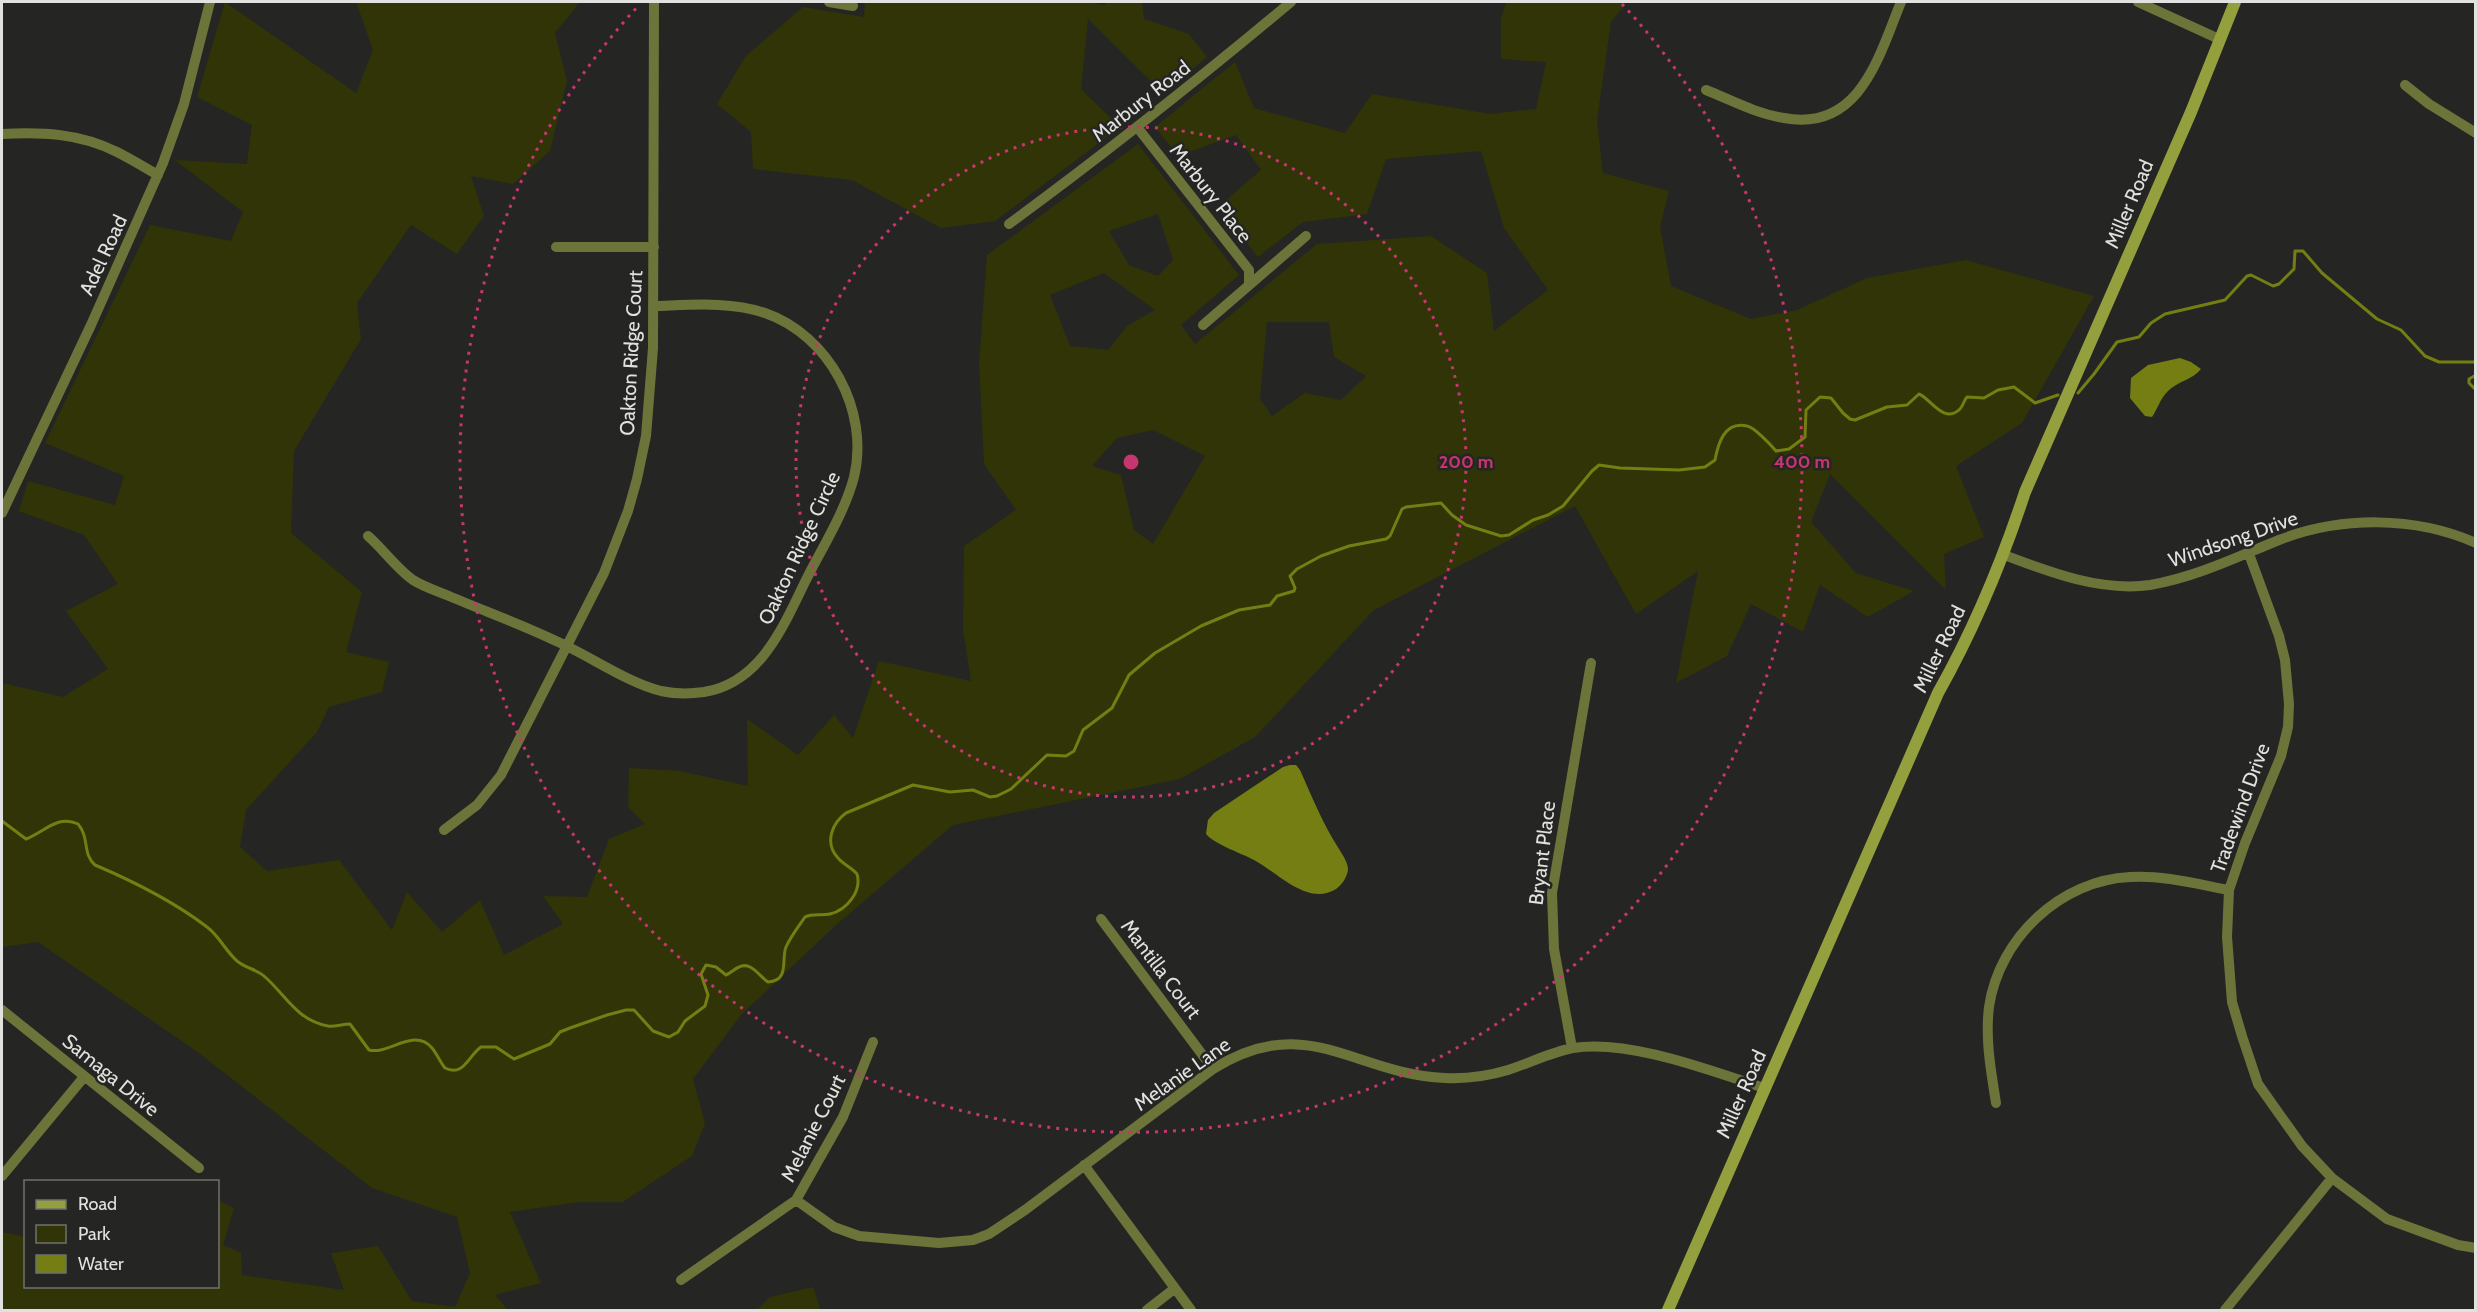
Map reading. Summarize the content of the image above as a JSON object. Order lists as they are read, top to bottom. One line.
{"streets":{"street":["Marbury Road","Marbury Place","Miller Road","Adel Road","Oakton Ridge Court","Windsong Drive","Oakton Ridge Circle","Tradewind Drive","Bryant Place","Mantilla Court","Melanie Lane","Samaga Drive","Melanie Court"]},"crossings":[["Marbury Road","Marbury Place"],["Miller Road","Windsong Drive"],["Miller Road","Melanie Lane"],["Oakton Ridge Court","Oakton Ridge Circle"],["Windsong Drive","Tradewind Drive"],["Bryant Place","Melanie Lane"],["Mantilla Court","Melanie Lane"],["Melanie Lane","Melanie Court"]],"legend":["Road","Park","Water"],"rings":["200 m","400 m"]}
